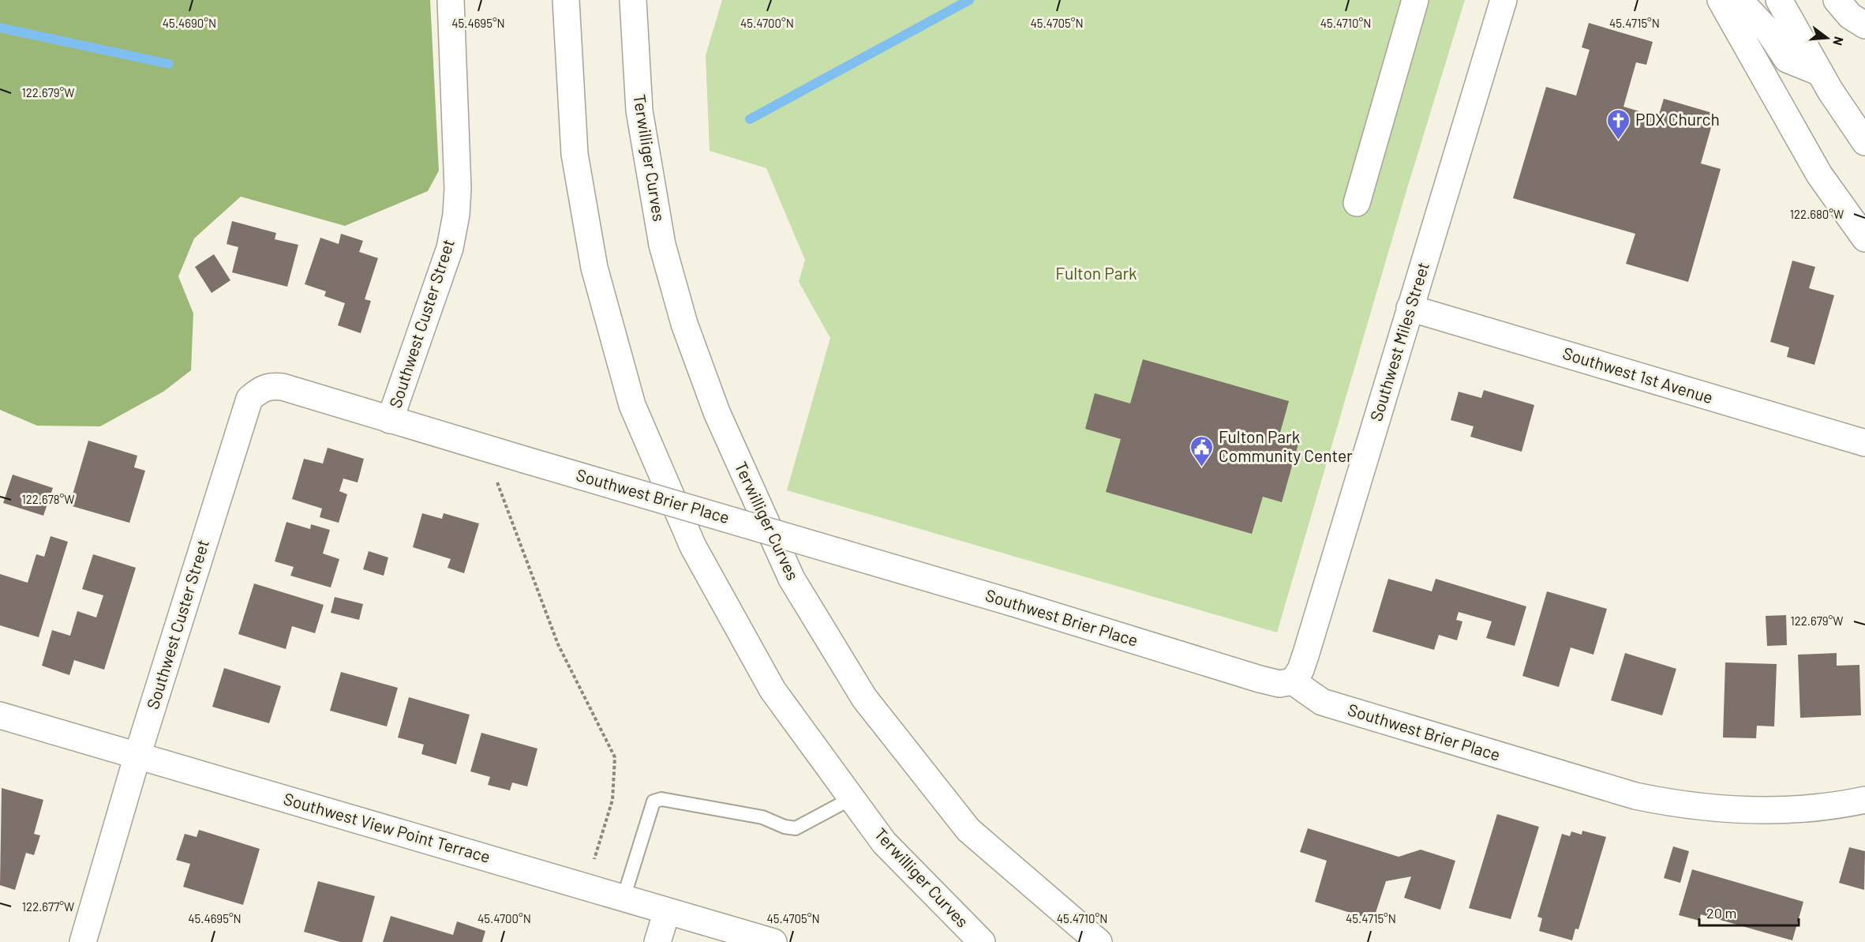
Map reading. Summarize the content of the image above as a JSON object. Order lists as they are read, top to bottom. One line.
{"streets":{"main road":["Terwilliger Curves","Southwest Custer Street","Southwest Miles Street","Southwest 1st Avenue","Southwest Brier Place","Southwest View Point Terrace"]},"crossings":[["Southwest Custer Street","Southwest Brier Place"],["Southwest Custer Street","Southwest View Point Terrace"],["Southwest Miles Street","Southwest 1st Avenue"],["Southwest Miles Street","Southwest Brier Place"]],"parks":["Fulton Park"],"places":{"church":["PDX Church"],"public building":["Fulton Park Community Center"]},"scale_bar":"20 m","north":"right","coordinates":["45.4690°N","45.4695°N","45.4700°N","45.4705°N","45.4710°N","45.4715°N","122.679°W","122.680°W","122.678°W","122.677°W"]}
